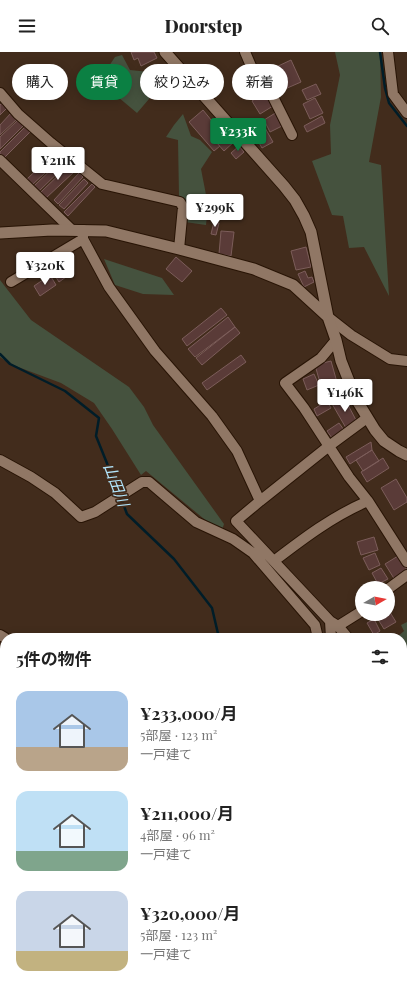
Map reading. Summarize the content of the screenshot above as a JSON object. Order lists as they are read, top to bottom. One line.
{"water":["山田川"],"north":"right","page":{"header":"Doorstep","chip":["購入","賃貸","絞り込み","新着"],"price":["¥233K","¥211K","¥299K","¥320K","¥146K"],"heading":"5件の物件","list":[{"name":"¥233,000/月","note":"5部屋 · 123 m² · 一戸建て"},{"name":"¥211,000/月","note":"4部屋 · 96 m² · 一戸建て"},{"name":"¥320,000/月","note":"5部屋 · 123 m² · 一戸建て"}]}}
